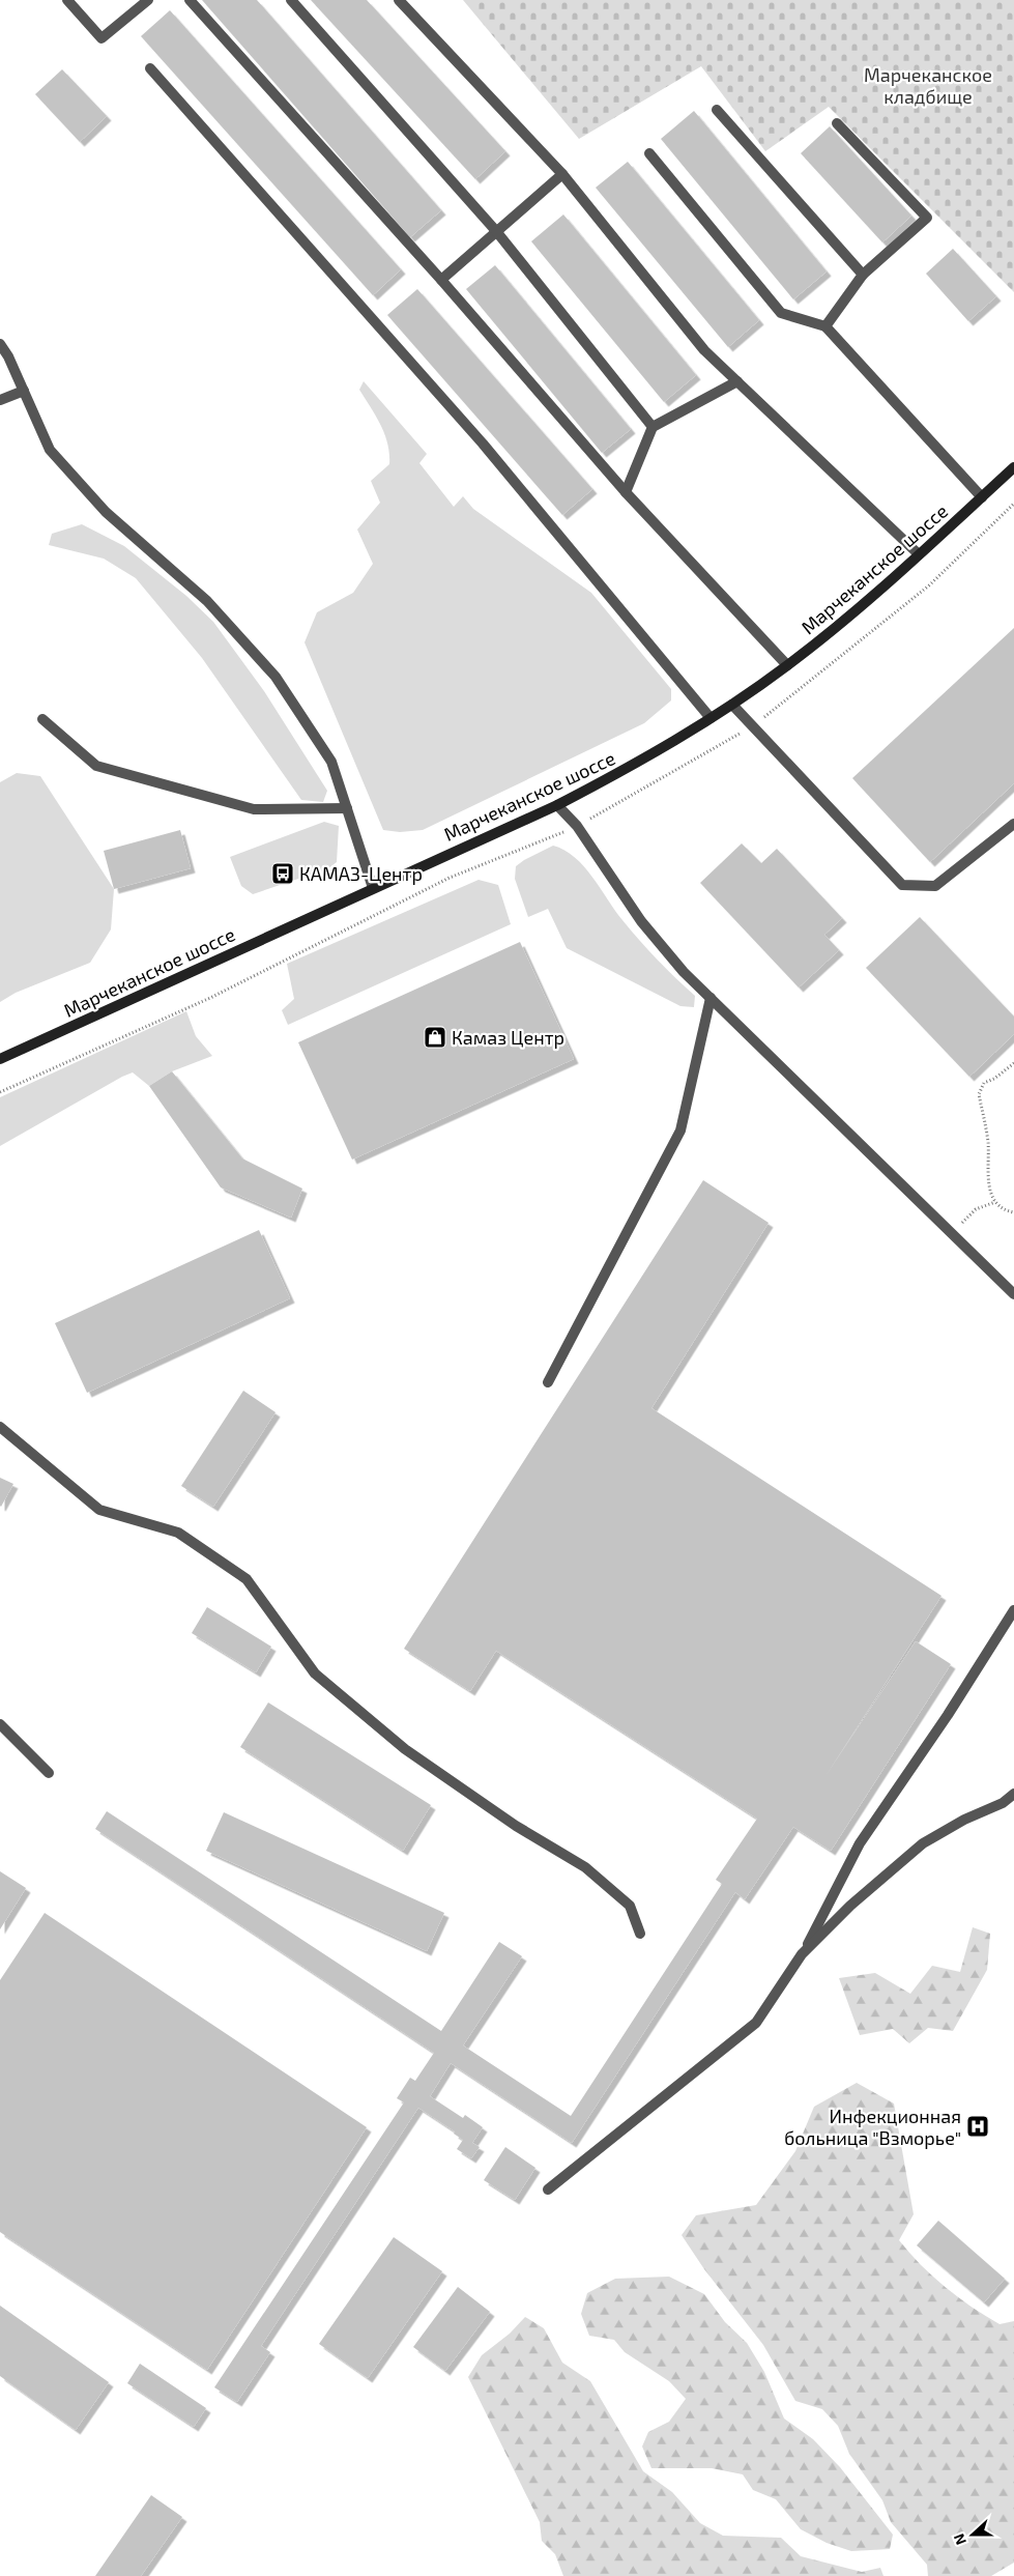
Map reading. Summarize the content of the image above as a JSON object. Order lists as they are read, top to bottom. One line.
{"streets":{"street":["Марчеканское шоссе"]},"parks":["Марчеканское кладбище"],"places":{"bus stop":["КАМАЗ-Центр"],"shop":["Камаз Центр"],"hospital":["Инфекционная больница \"Взморье\""]},"north":"left"}
